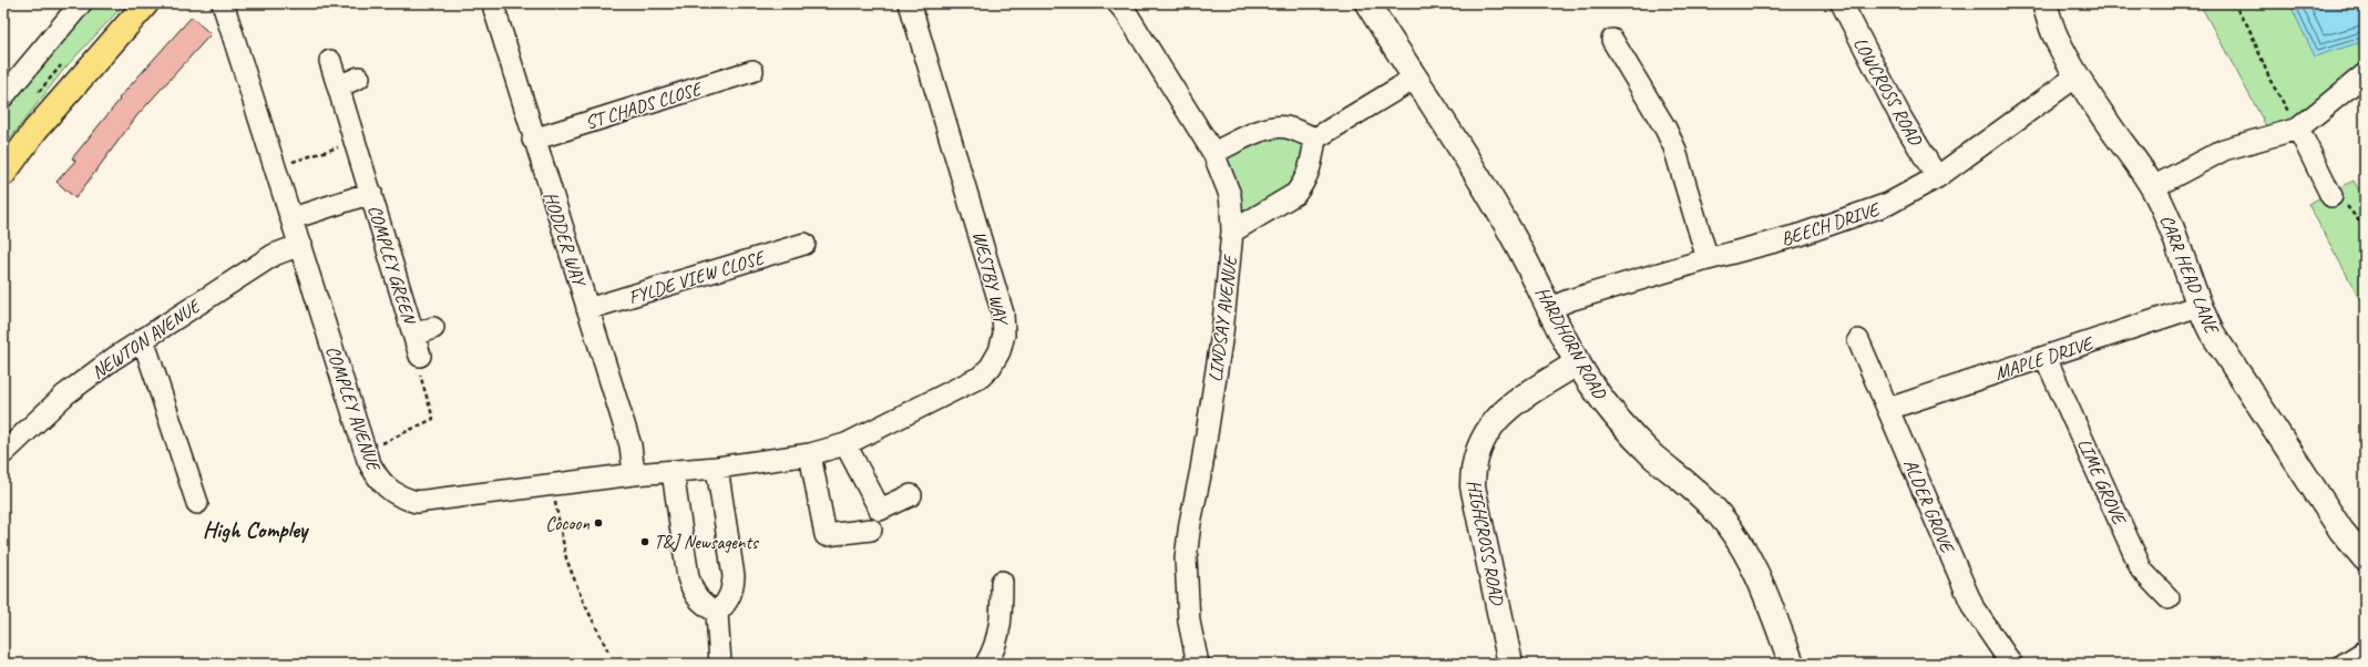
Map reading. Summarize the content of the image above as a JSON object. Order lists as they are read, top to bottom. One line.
{"streets":{"street":["LOWCROSS ROAD","ST CHADS CLOSE","BEECH DRIVE","HODDER WAY","COMPLEY GREEN","CARR HEAD LANE","FYLDE VIEW CLOSE","WESTBY WAY","LINDSAY AVENUE","NEWTON AVENUE","HARDHORN ROAD","MAPLE DRIVE","COMPLEY AVENUE","LIME GROVE","ALDER GROVE","HIGHCROSS ROAD"]},"crossings":[["LOWCROSS ROAD","BEECH DRIVE"],["ST CHADS CLOSE","HODDER WAY"],["BEECH DRIVE","CARR HEAD LANE"],["BEECH DRIVE","HARDHORN ROAD"],["HODDER WAY","FYLDE VIEW CLOSE"],["HODDER WAY","COMPLEY AVENUE"],["COMPLEY GREEN","COMPLEY AVENUE"],["CARR HEAD LANE","MAPLE DRIVE"],["WESTBY WAY","COMPLEY AVENUE"],["NEWTON AVENUE","COMPLEY AVENUE"],["HARDHORN ROAD","HIGHCROSS ROAD"],["MAPLE DRIVE","LIME GROVE"],["MAPLE DRIVE","ALDER GROVE"]],"districts":["High Compley"],"places":["Cocoon","T&J Newsagents"]}
